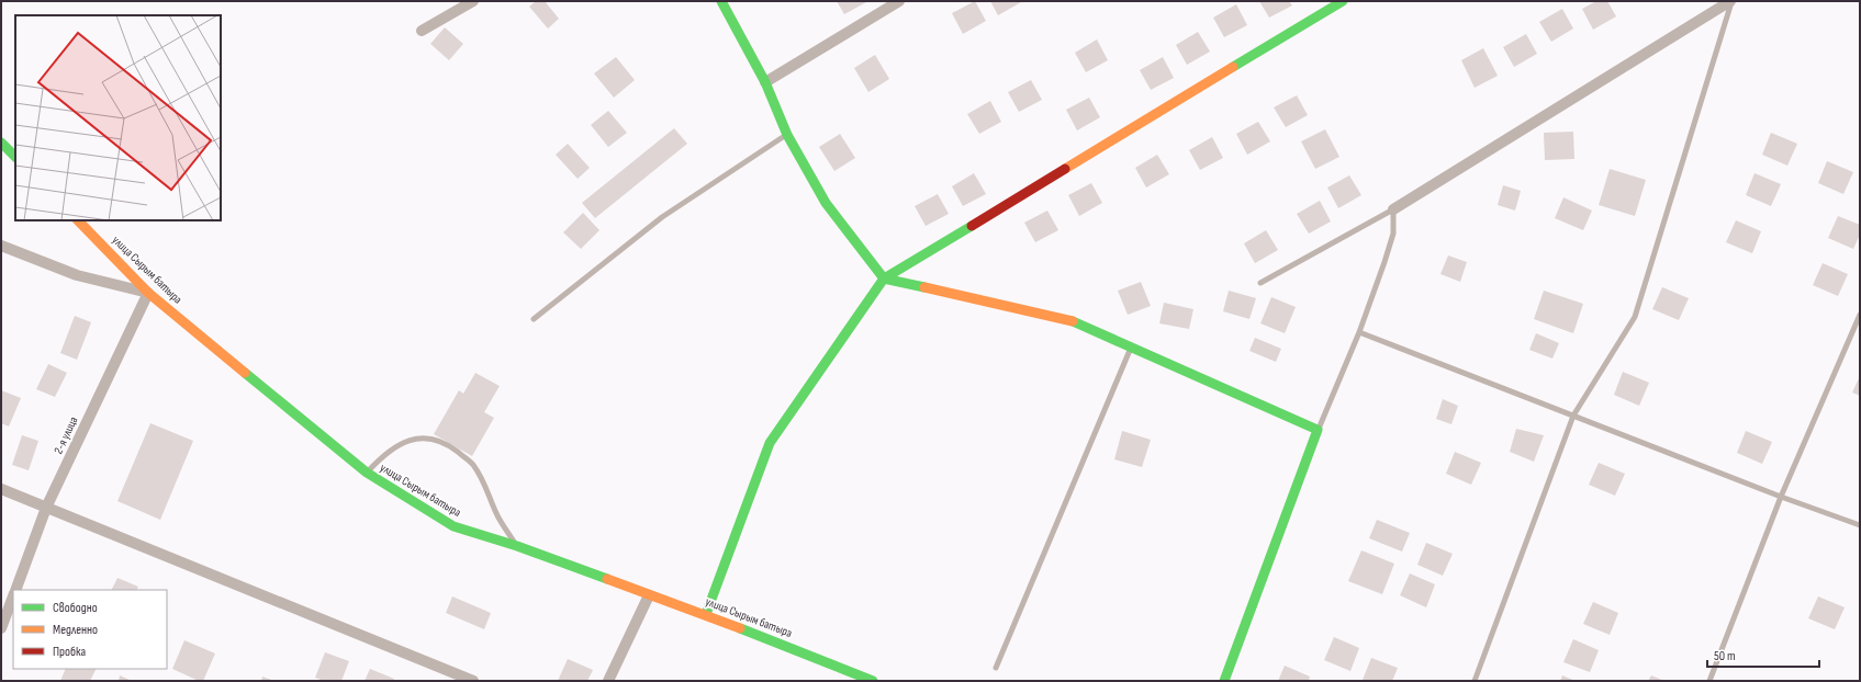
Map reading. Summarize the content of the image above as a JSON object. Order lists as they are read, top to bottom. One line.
{"streets":{"street":["улица Сырым батыра","2-я улица"]},"crossings":[["улица Сырым батыра","2-я улица"]],"legend":["Свободно","Медленно","Пробка"],"scale_bar":"50 m"}
